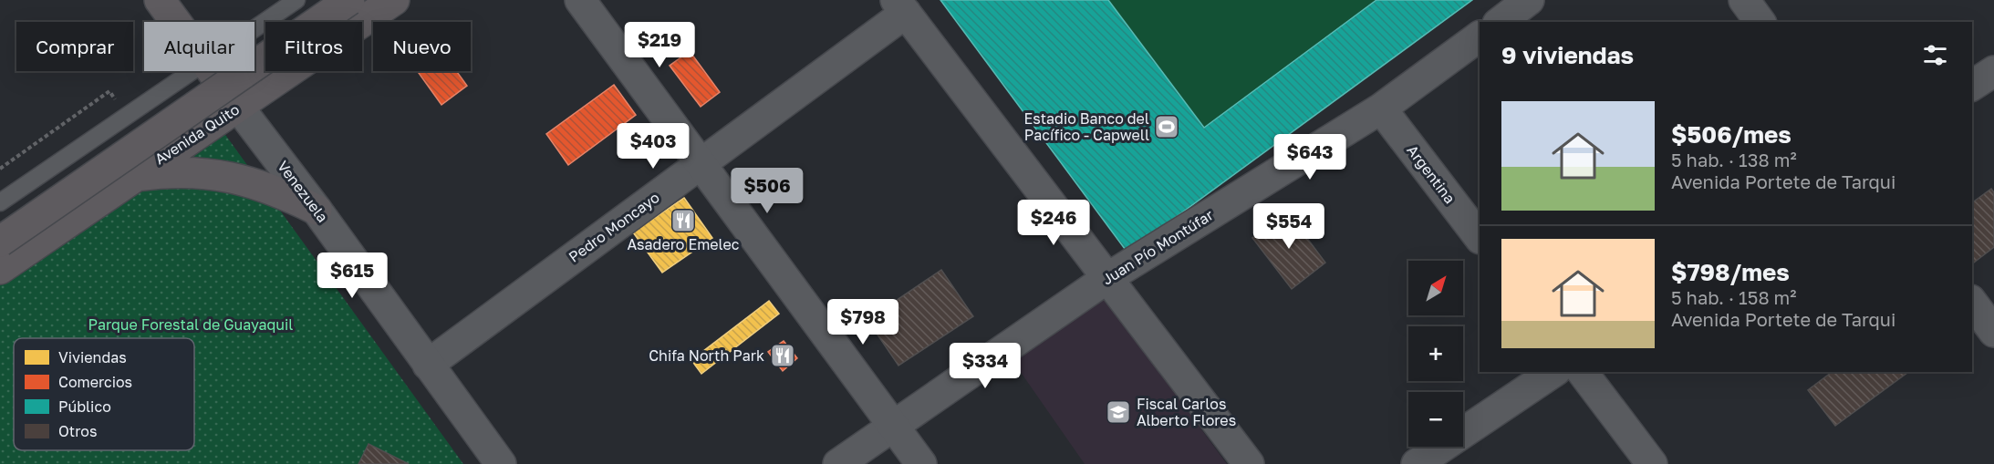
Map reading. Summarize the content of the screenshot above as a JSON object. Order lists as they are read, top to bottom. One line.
{"streets":{"main road":["Avenida Quito","Venezuela"],"street":["Argentina","Pedro Moncayo","Juan Pío Montúfar"]},"crossings":[["Avenida Quito","Venezuela"],["Argentina","Juan Pío Montúfar"],["Venezuela","Pedro Moncayo"]],"parks":["Parque Forestal de Guayaquil"],"places":{"sports":["Estadio Banco del Pacífico - Capwell"],"restaurant":["Asadero Emelec","Chifa North Park"],"school or university":["Fiscal Carlos Alberto Flores"]},"legend":["Viviendas","Comercios","Público","Otros"],"north":"top right","page":{"price":["$219","$403","$643","$506","$246","$554","$615","$798","$334"],"chip":["Comprar","Alquilar","Filtros","Nuevo"],"heading":"9 viviendas","list":[{"name":"$506/mes","note":"5 hab. · 138 m² · Avenida Portete de Tarqui"},{"name":"$798/mes","note":"5 hab. · 158 m² · Avenida Portete de Tarqui"}],"map_buttons":["+","−"]}}
